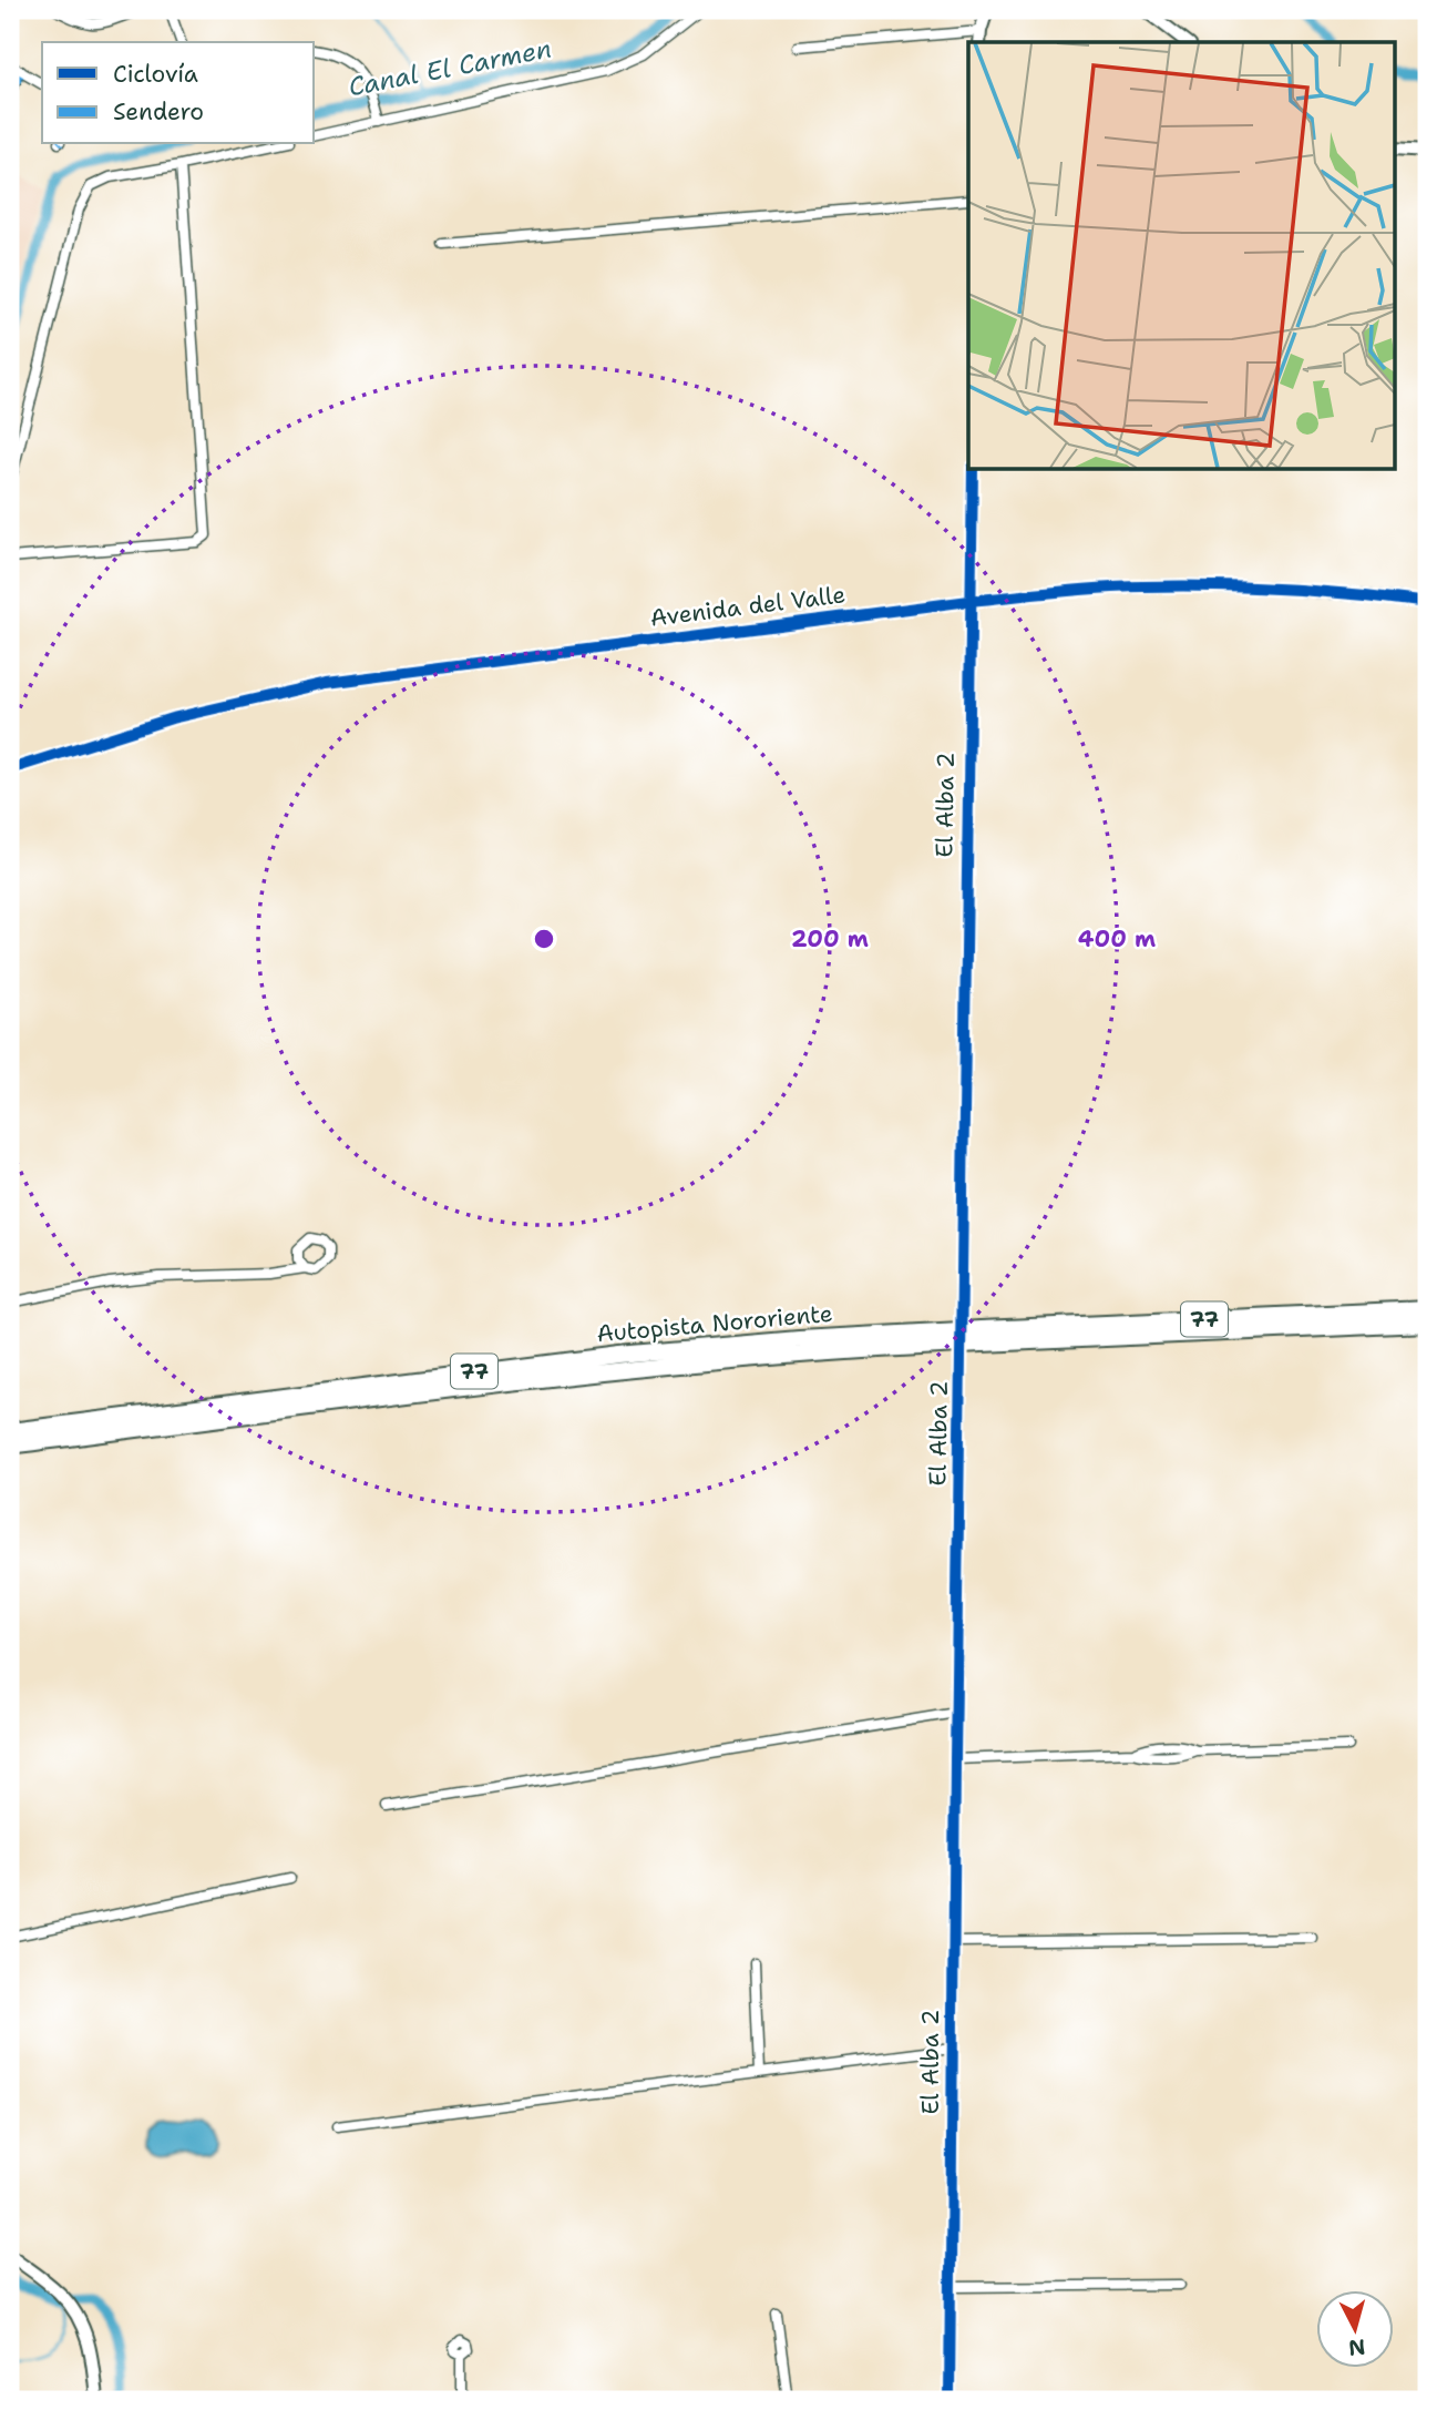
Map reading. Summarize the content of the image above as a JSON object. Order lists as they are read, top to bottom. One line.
{"streets":{"highway":["77","Autopista Nororiente"],"street":["Avenida del Valle","El Alba 2"]},"crossings":[["Avenida del Valle","El Alba 2"]],"water":["Canal El Carmen"],"legend":["Ciclovía","Sendero"],"north":"bottom","rings":["200 m","400 m"]}
